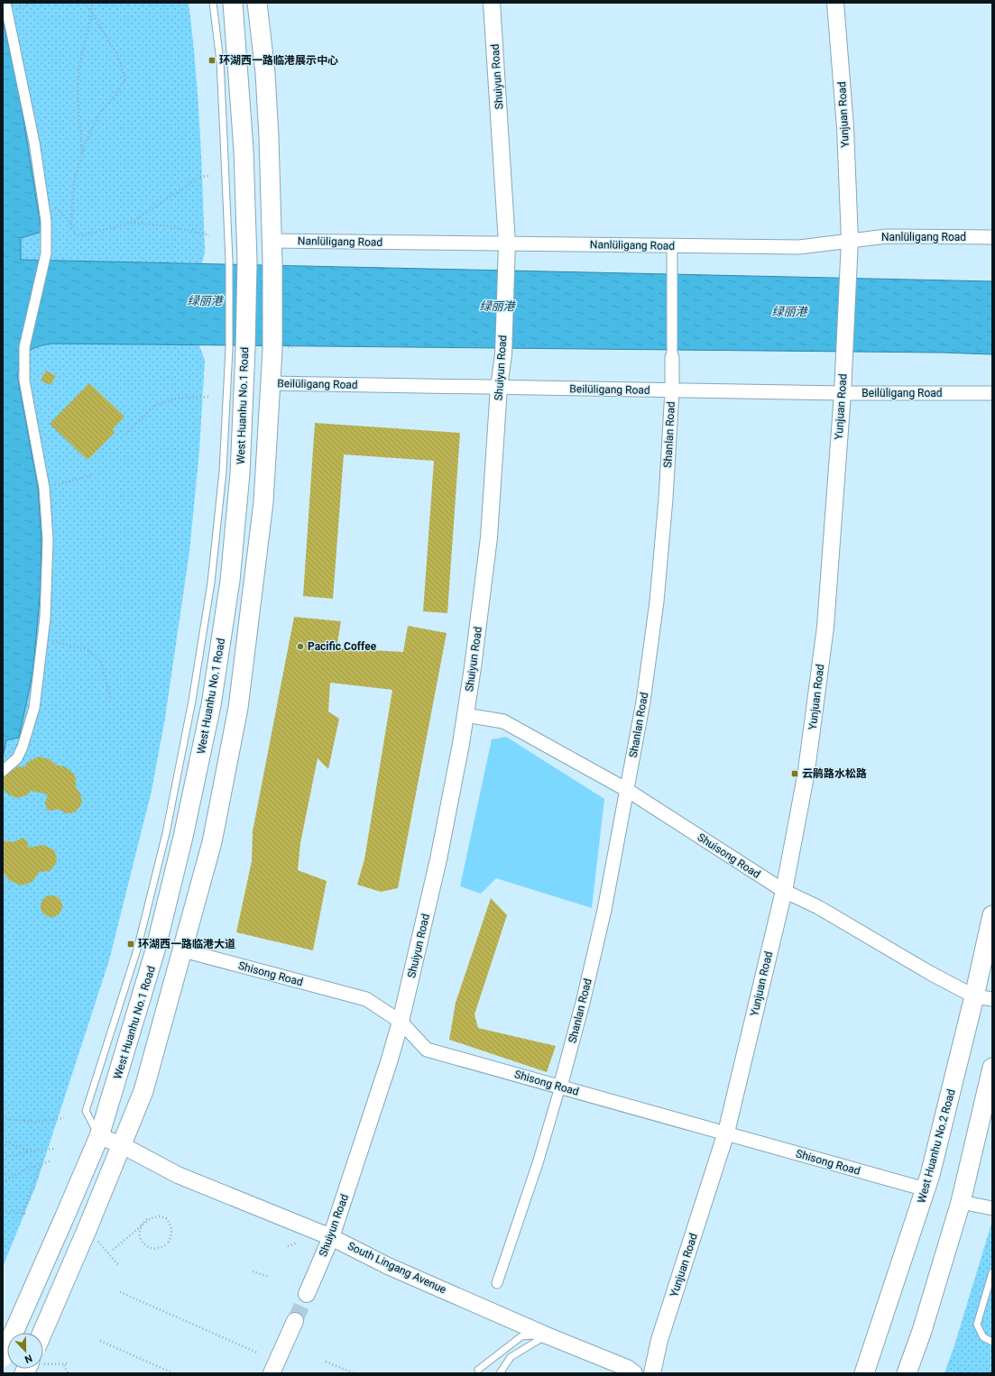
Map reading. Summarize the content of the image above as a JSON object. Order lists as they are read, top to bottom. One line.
{"streets":{"main road":["West Huanhu No.1 Road","West Huanhu No.2 Road"],"street":["Shuiyun Road","Yunjuan Road","Nanlüligang Road","Beilüligang Road","Shanlan Road","Shuisong Road","Shisong Road","South Lingang Avenue"]},"crossings":[["Shuiyun Road","Nanlüligang Road"],["Shuiyun Road","Beilüligang Road"],["Shuiyun Road","Shuisong Road"],["Shuiyun Road","Shisong Road"],["Shuiyun Road","South Lingang Avenue"],["Yunjuan Road","Nanlüligang Road"],["Yunjuan Road","Beilüligang Road"],["Yunjuan Road","Shuisong Road"],["Yunjuan Road","Shisong Road"],["Beilüligang Road","Shanlan Road"],["West Huanhu No.1 Road","South Lingang Avenue"],["Shanlan Road","Shuisong Road"],["Shanlan Road","Shisong Road"],["Shuisong Road","West Huanhu No.2 Road"],["Shisong Road","West Huanhu No.2 Road"]],"water":["绿丽港"],"places":{"transit":["环湖西一路临港展示中心","云鹃路水松路","环湖西一路临港大道"],"other":["Pacific Coffee"]},"north":"bottom"}
